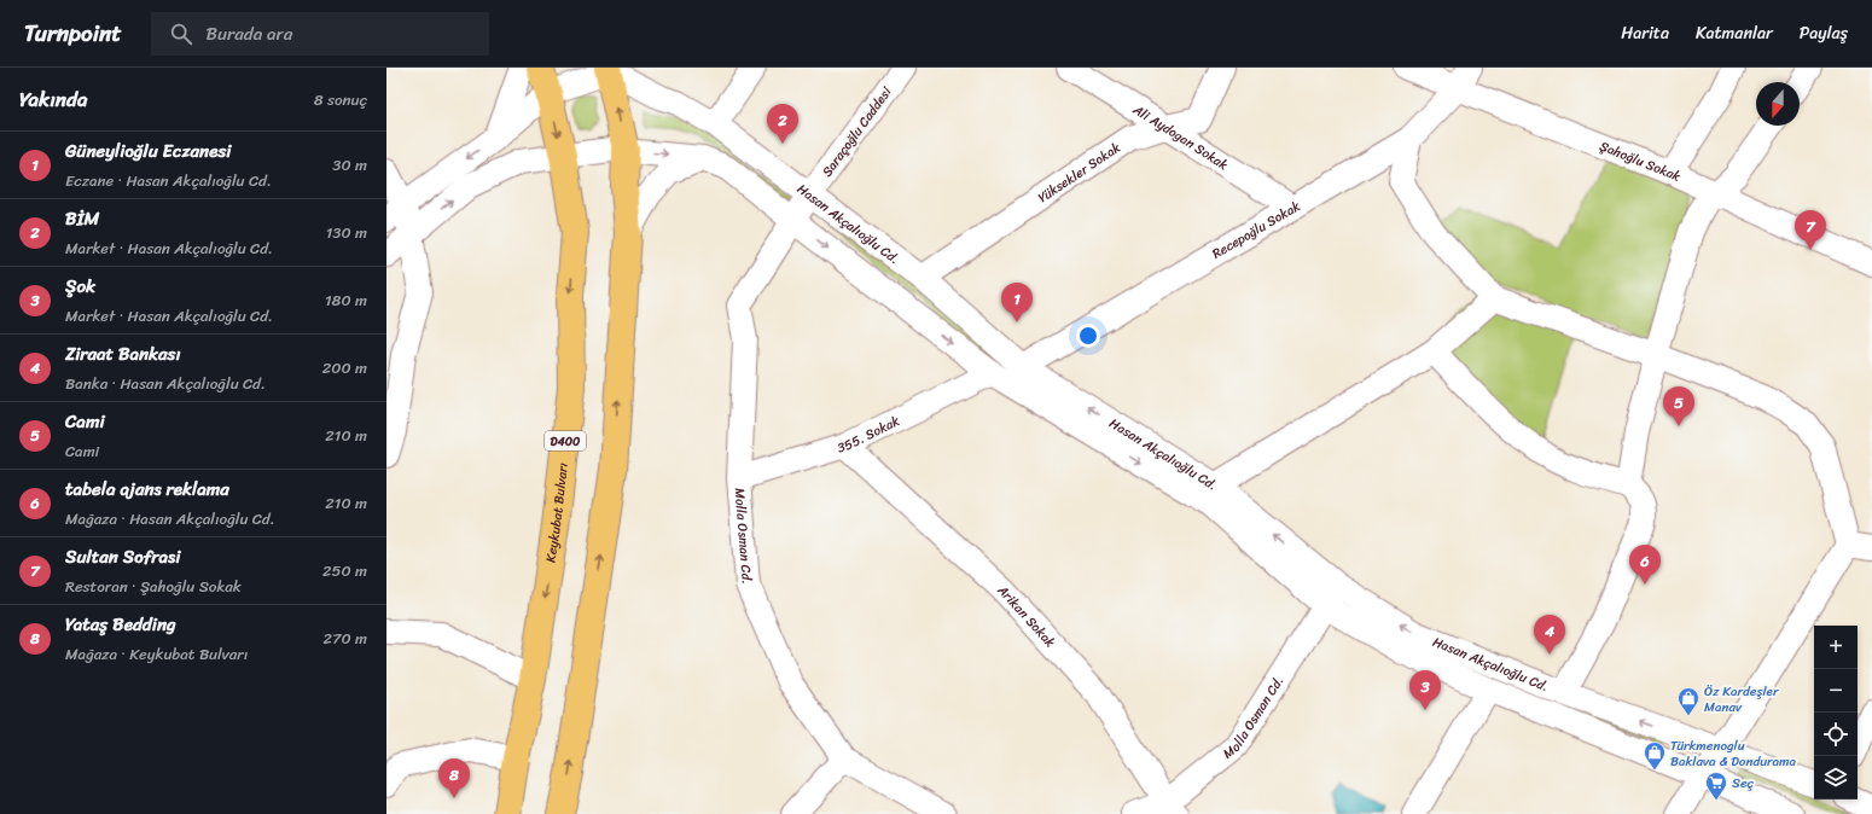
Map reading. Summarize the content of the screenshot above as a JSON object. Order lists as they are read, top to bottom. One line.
{"streets":{"highway":["D400","Keykubat Bulvarı"],"street":["Saraçoğlu Caddesi","Ali Aydogan Sokak","Şahoğlu Sokak","Yüksekler Sokak","Hasan Akçalıoğlu Cd.","Recepoğlu Sokak","355. Sokak","Molla Osman Cd.","Arikan Sokak"]},"crossings":[["Saraçoğlu Caddesi","Hasan Akçalıoğlu Cd."],["Saraçoğlu Caddesi","Molla Osman Cd."],["Ali Aydogan Sokak","Yüksekler Sokak"],["Ali Aydogan Sokak","Recepoğlu Sokak"],["Şahoğlu Sokak","Recepoğlu Sokak"],["Yüksekler Sokak","Hasan Akçalıoğlu Cd."],["Hasan Akçalıoğlu Cd.","Recepoğlu Sokak"],["Hasan Akçalıoğlu Cd.","355. Sokak"],["Hasan Akçalıoğlu Cd.","Keykubat Bulvarı"],["Hasan Akçalıoğlu Cd.","Molla Osman Cd."],["355. Sokak","Molla Osman Cd."],["355. Sokak","Arikan Sokak"],["Molla Osman Cd.","Arikan Sokak"]],"places":{"shop":["Öz Kardeşler Manav","Türkmenoglu Baklava & Dondurama"],"supermarket":["Seç"]},"north":"bottom","page":{"header":"Turnpoint","search":"Burada ara","nav":["Harita","Katmanlar","Paylaş"],"heading":["Yakında","8 sonuç"],"pins":["2","7","1","5","6","4","3","8"],"list":[{"mark":"1","name":"Güneylioğlu Eczanesi","note":"Eczane · Hasan Akçalıoğlu Cd.","value":"30 m"},{"mark":"2","name":"BİM","note":"Market · Hasan Akçalıoğlu Cd.","value":"130 m"},{"mark":"3","name":"Şok","note":"Market · Hasan Akçalıoğlu Cd.","value":"180 m"},{"mark":"4","name":"Ziraat Bankası","note":"Banka · Hasan Akçalıoğlu Cd.","value":"200 m"},{"mark":"5","name":"Cami","note":"Cami","value":"210 m"},{"mark":"6","name":"tabela ajans reklama","note":"Mağaza · Hasan Akçalıoğlu Cd.","value":"210 m"},{"mark":"7","name":"Sultan Sofrasi","note":"Restoran · Şahoğlu Sokak","value":"250 m"},{"mark":"8","name":"Yataş Bedding","note":"Mağaza · Keykubat Bulvarı","value":"270 m"}],"map_buttons":["+","−"]}}
